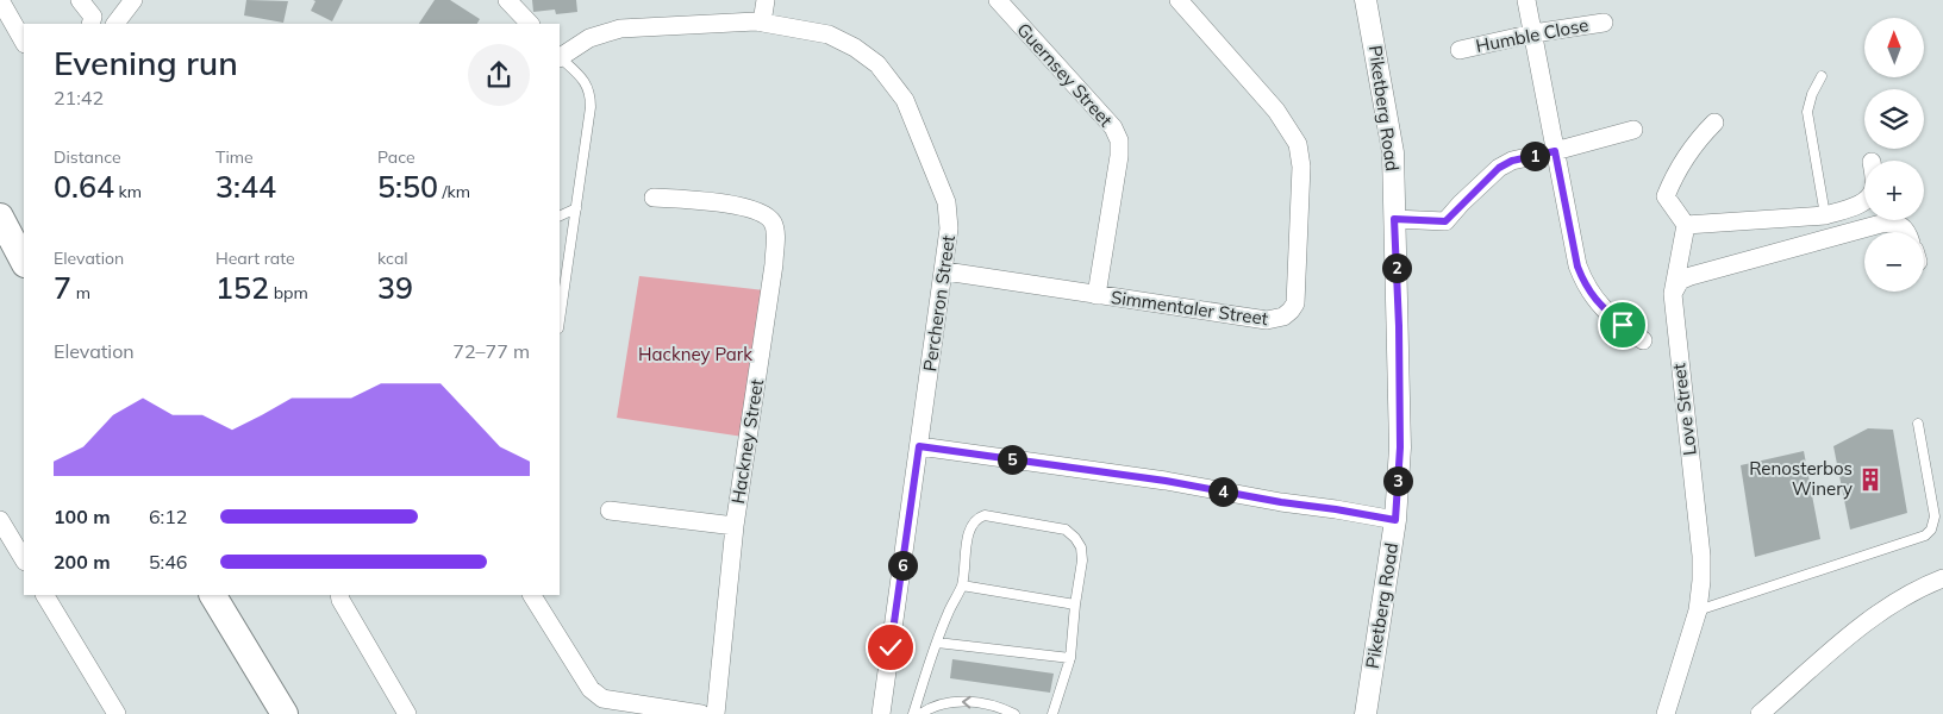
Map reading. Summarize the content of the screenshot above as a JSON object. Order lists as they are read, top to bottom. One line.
{"streets":{"street":["Humble Close","Guernsey Street","Piketberg Road","Percheron Street","Simmentaler Street","Love Street","Hackney Street"]},"crossings":[["Guernsey Street","Simmentaler Street"],["Percheron Street","Simmentaler Street"]],"parks":["Hackney Park"],"places":{"building":["Renosterbos Winery"]},"north":"top","page":{"map_buttons":["+","−"],"heading":["Evening run","21:42"],"stats":[["Distance","0.64 km"],["Time","3:44"],["Pace","5:50 /km"],["Elevation","7 m"],["Heart rate","152 bpm"],["kcal","39"]],"pins":["1","2","5","3","4","6"],"chart":["Elevation","72–77 m"],"list":[{"name":"100 m","note":"6:12"},{"name":"200 m","note":"5:46"}]}}
